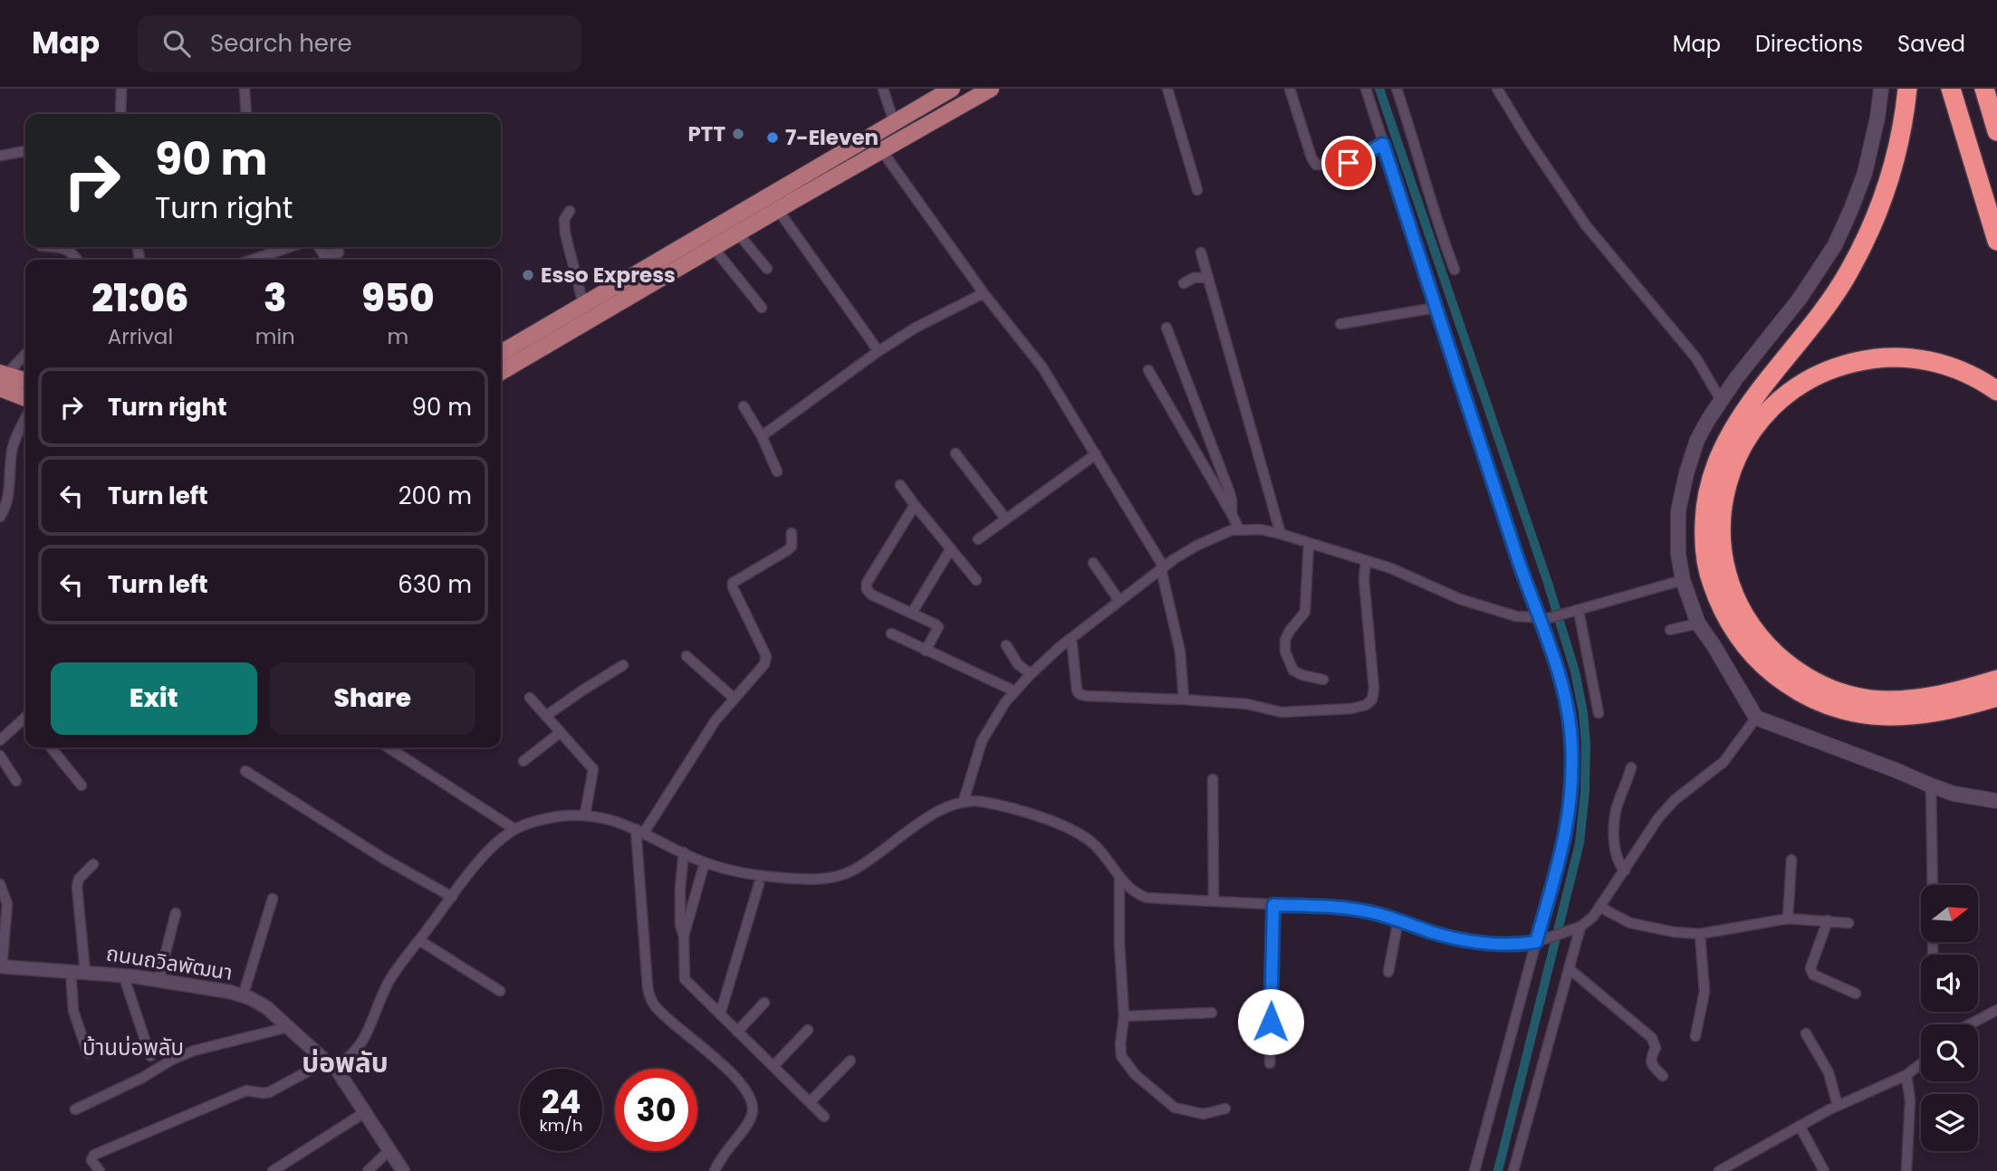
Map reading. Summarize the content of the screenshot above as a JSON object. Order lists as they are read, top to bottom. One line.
{"streets":{"street":["ถนนถวิลพัฒนา"]},"districts":["บ้านบ่อพลับ","บ่อพลับ"],"places":["PTT","7-Eleven","Esso Express"],"north":"right","page":{"header":"Map","search":"Search here","nav":["Map","Directions","Saved"],"turn":["90 m","Turn right"],"eta":["21:06","Arrival","3","min","950","m"],"list":[{"name":"Turn right","value":"90 m"},{"name":"Turn left","value":"200 m"},{"name":"Turn left","value":"630 m"}],"buttons":["Exit","Share"],"speed":"24 km/h","limit":"30"}}
